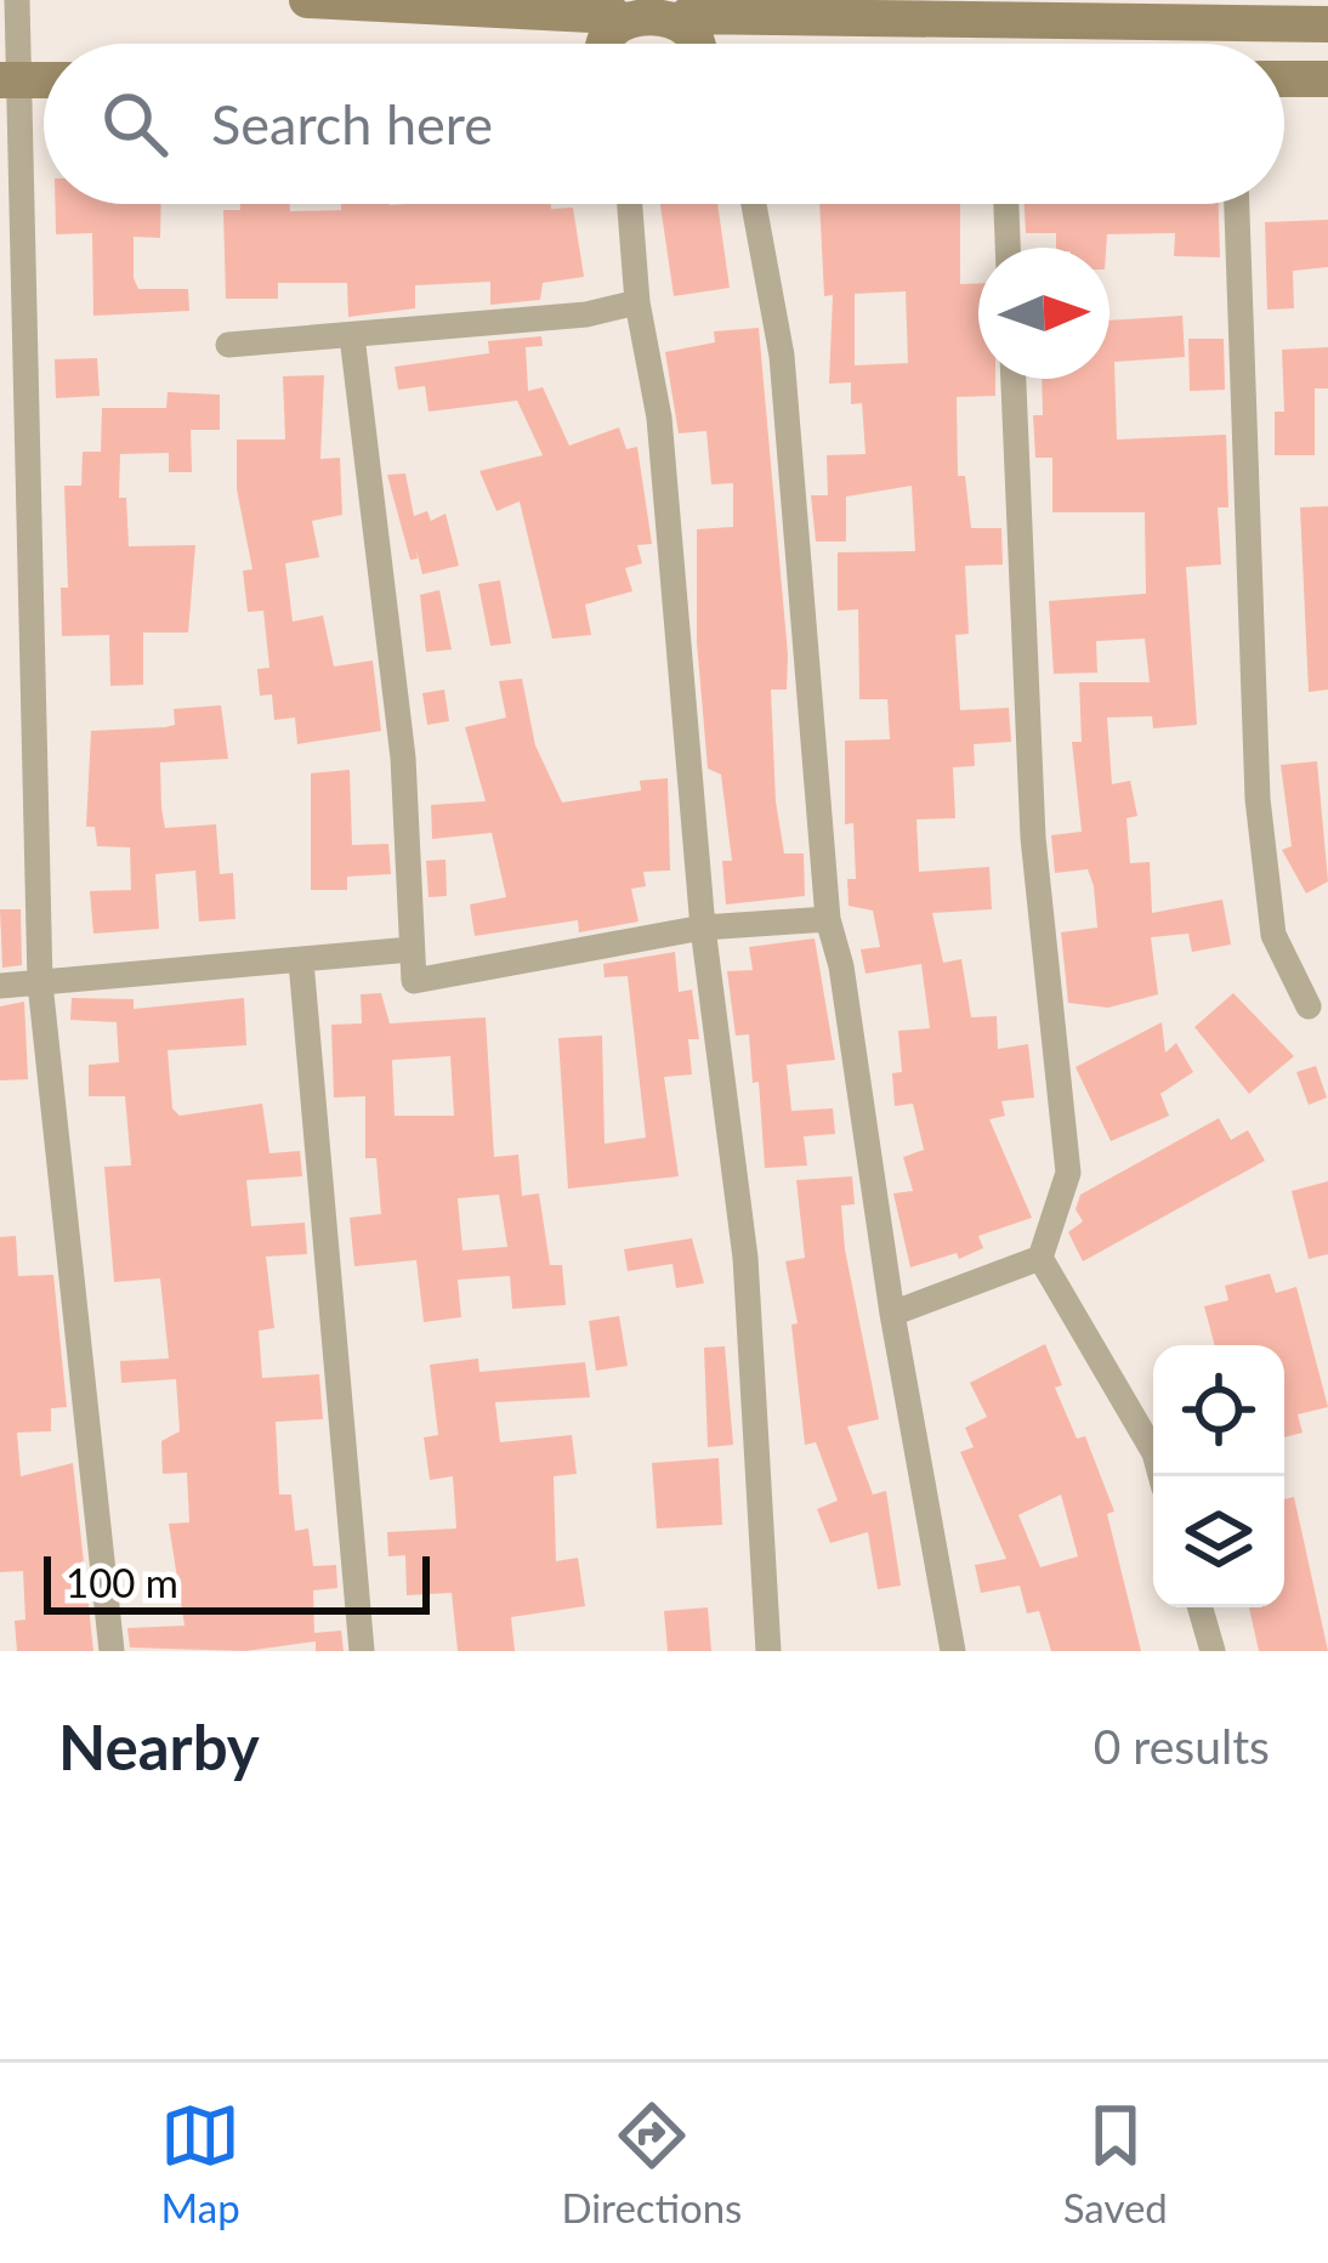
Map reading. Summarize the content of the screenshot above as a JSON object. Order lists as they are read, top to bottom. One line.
{"scale_bar":"100 m","north":"right","page":{"search":"Search here","scale":"100 m","heading":["Nearby","0 results"],"nav":["Map","Directions","Saved"]}}
